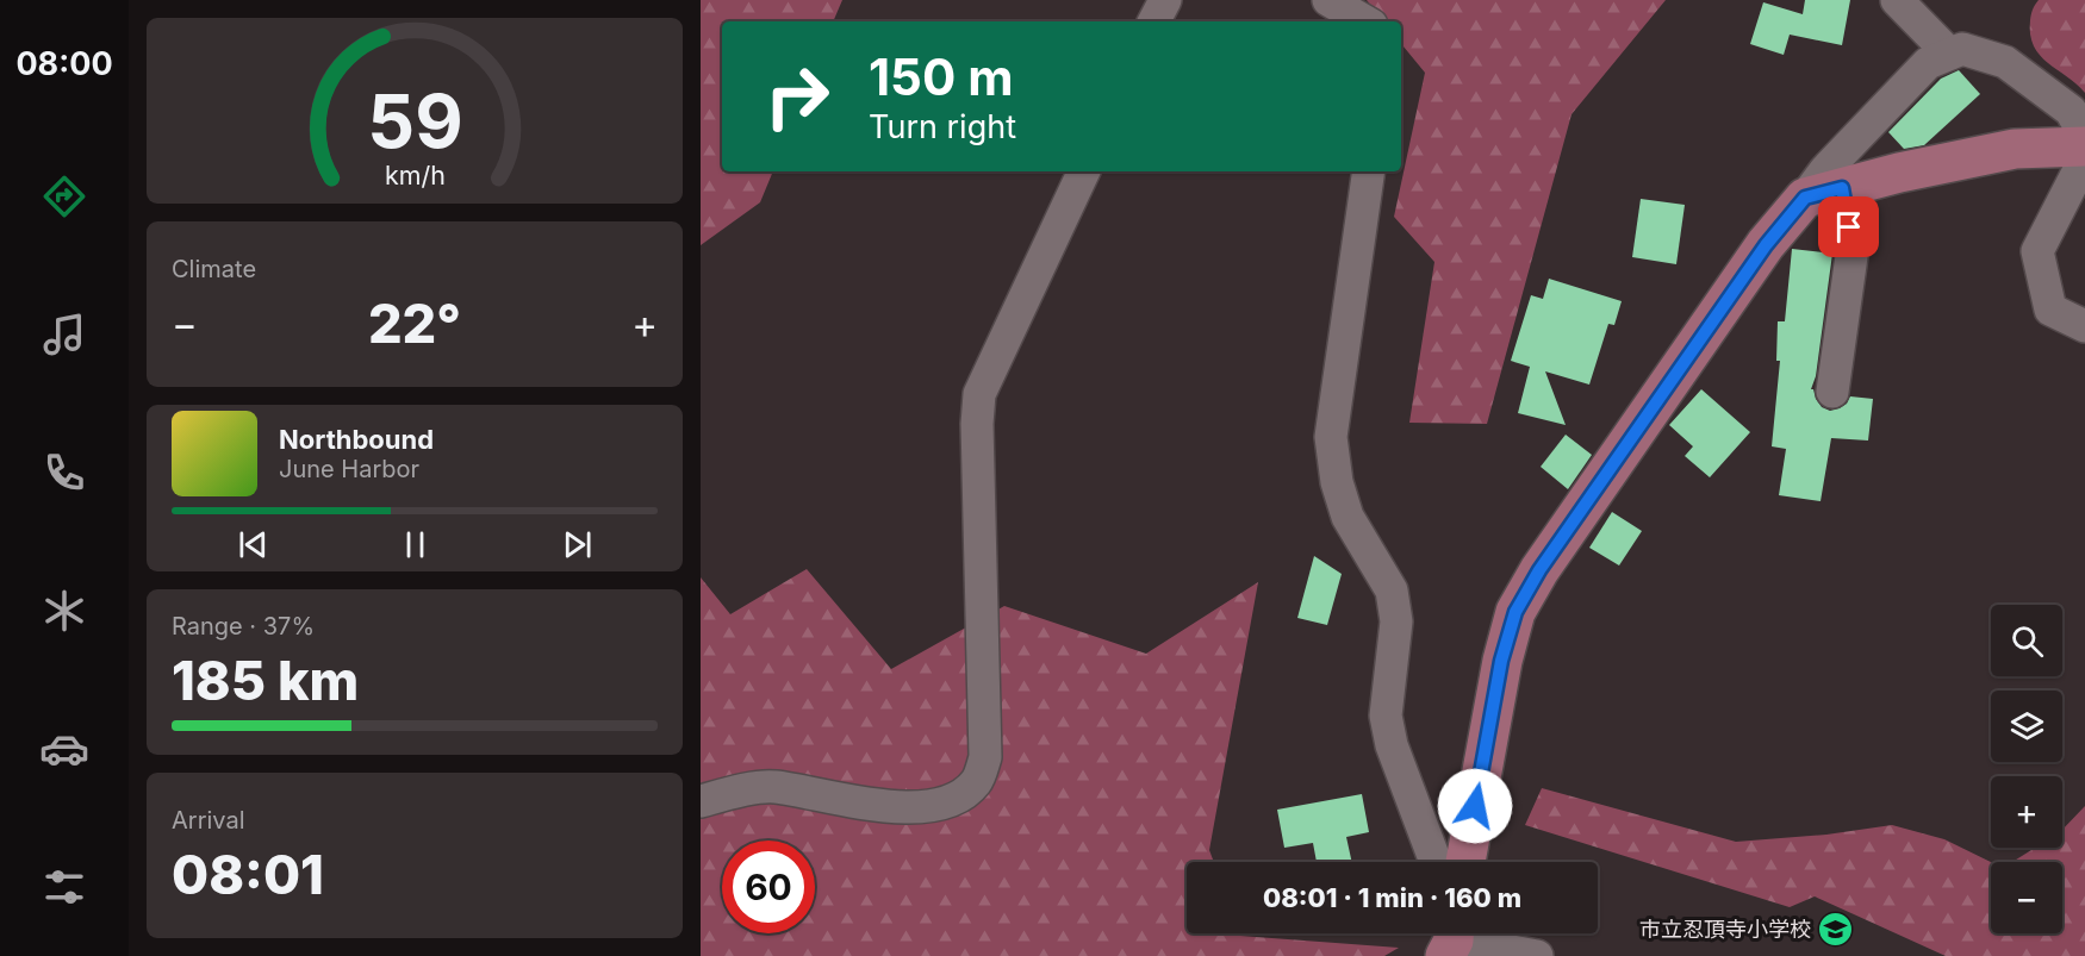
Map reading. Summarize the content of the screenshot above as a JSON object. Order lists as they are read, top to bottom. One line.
{"places":{"school or university":["市立忍頂寺小学校"]},"page":{"tabs":"08:00","turn":["150 m","Turn right"],"tile":["Climate",["Range · 37%","185 km"],["Arrival","08:01"]],"heat":["−","22°","+"],"song":["Northbound","June Harbor"],"map_buttons":["+","−"],"limit":"60","trip":"08:01 · 1 min · 160 m","gauge":["59","km/h"]}}
